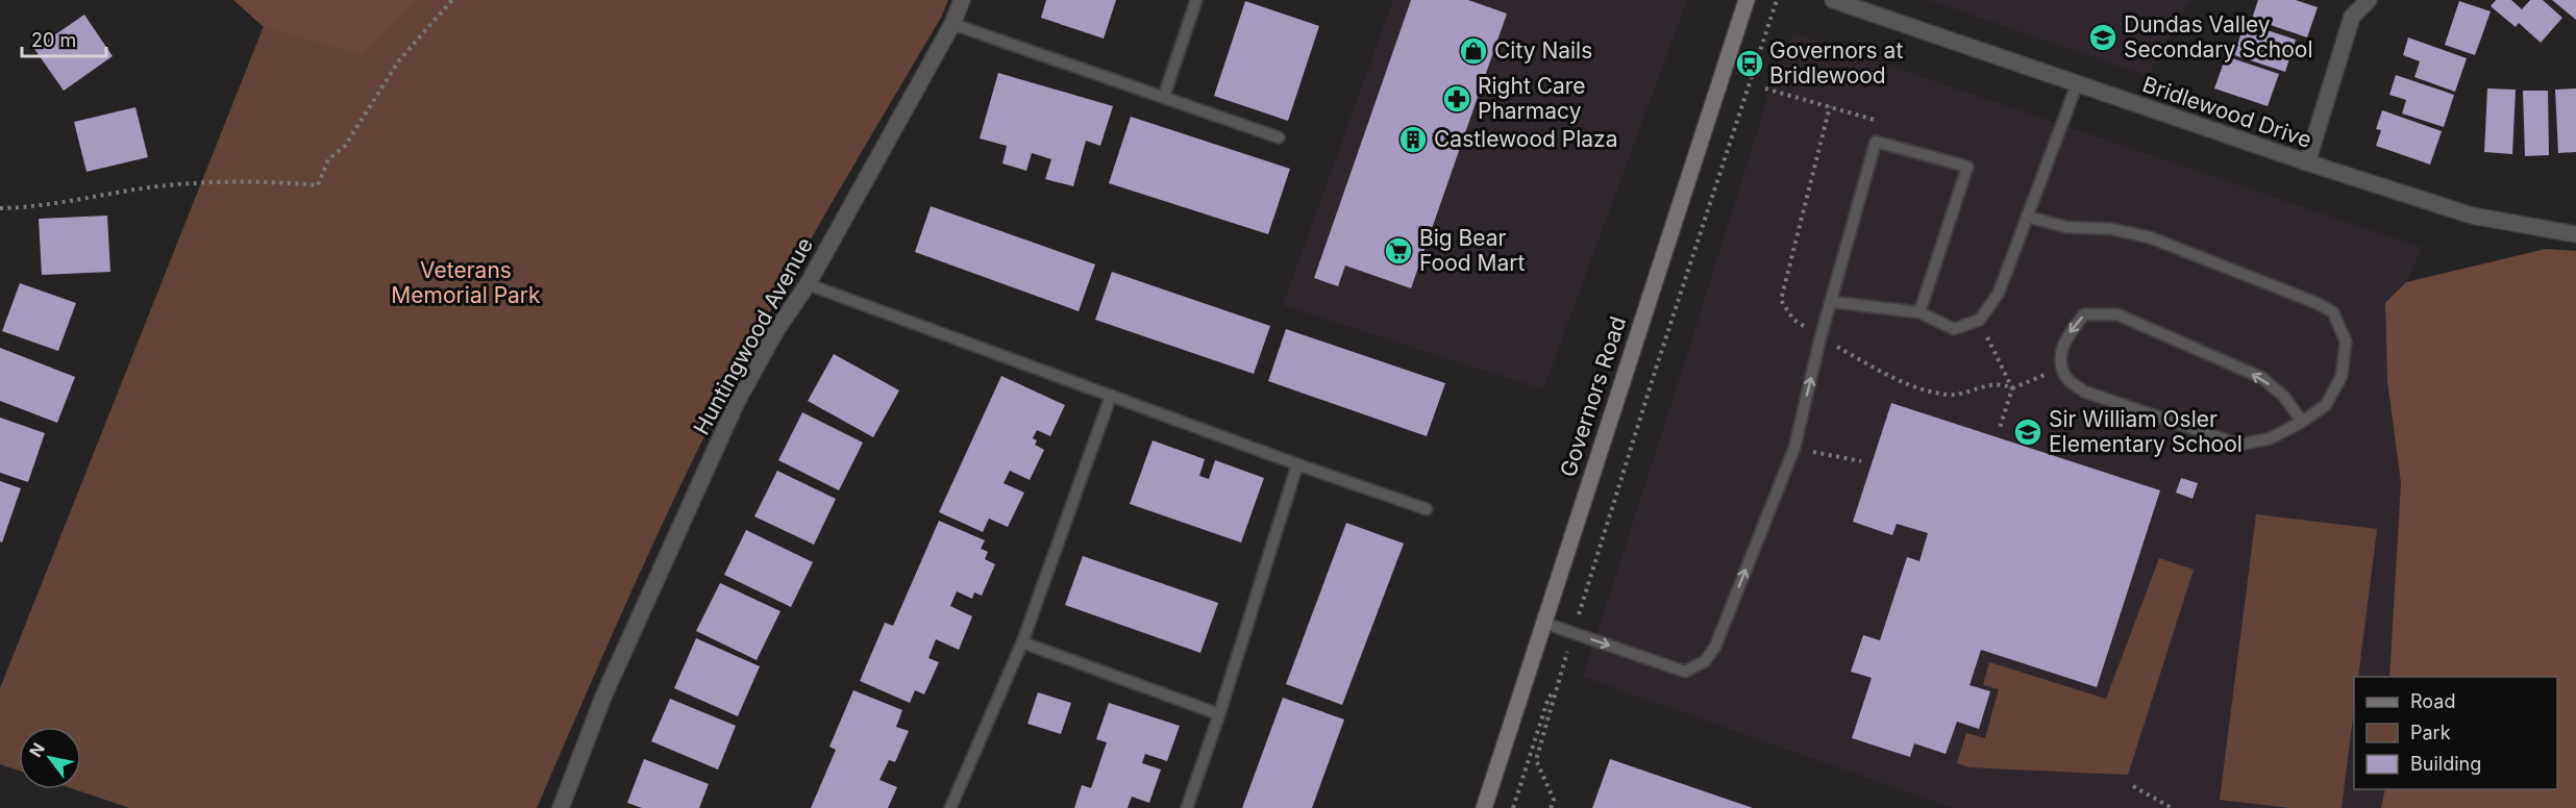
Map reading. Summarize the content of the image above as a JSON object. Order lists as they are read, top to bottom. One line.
{"streets":{"main road":["Governors Road"],"street":["Bridlewood Drive","Huntingwood Avenue"]},"parks":["Veterans Memorial Park"],"places":{"school or university":["Dundas Valley Secondary School","Sir William Osler Elementary School"],"shop":["City Nails"],"bus stop":["Governors at Bridlewood"],"pharmacy":["Right Care Pharmacy"],"building":["Castlewood Plaza"],"supermarket":["Big Bear Food Mart"]},"legend":["Road","Park","Building"],"scale_bar":"20 m","north":"top left"}
